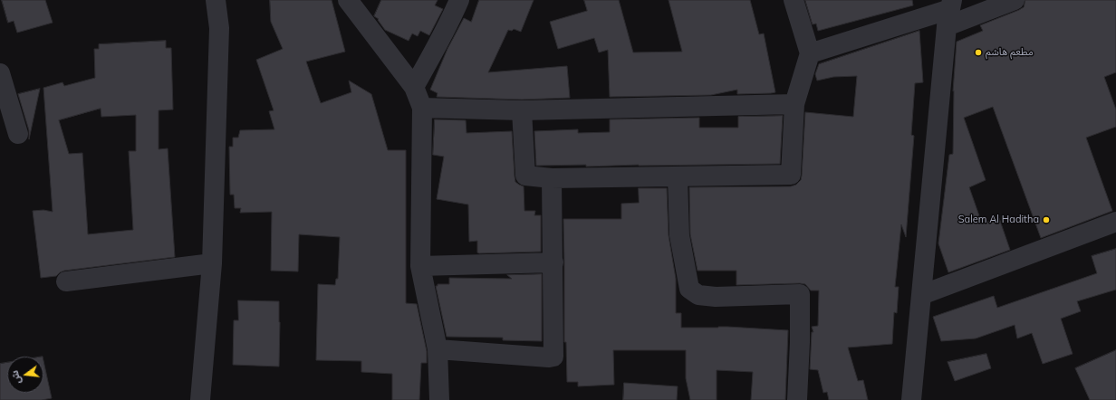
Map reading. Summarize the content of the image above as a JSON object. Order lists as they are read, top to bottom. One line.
{"places":["مطعم هاشم","Salem Al Haditha"],"north":"left"}
